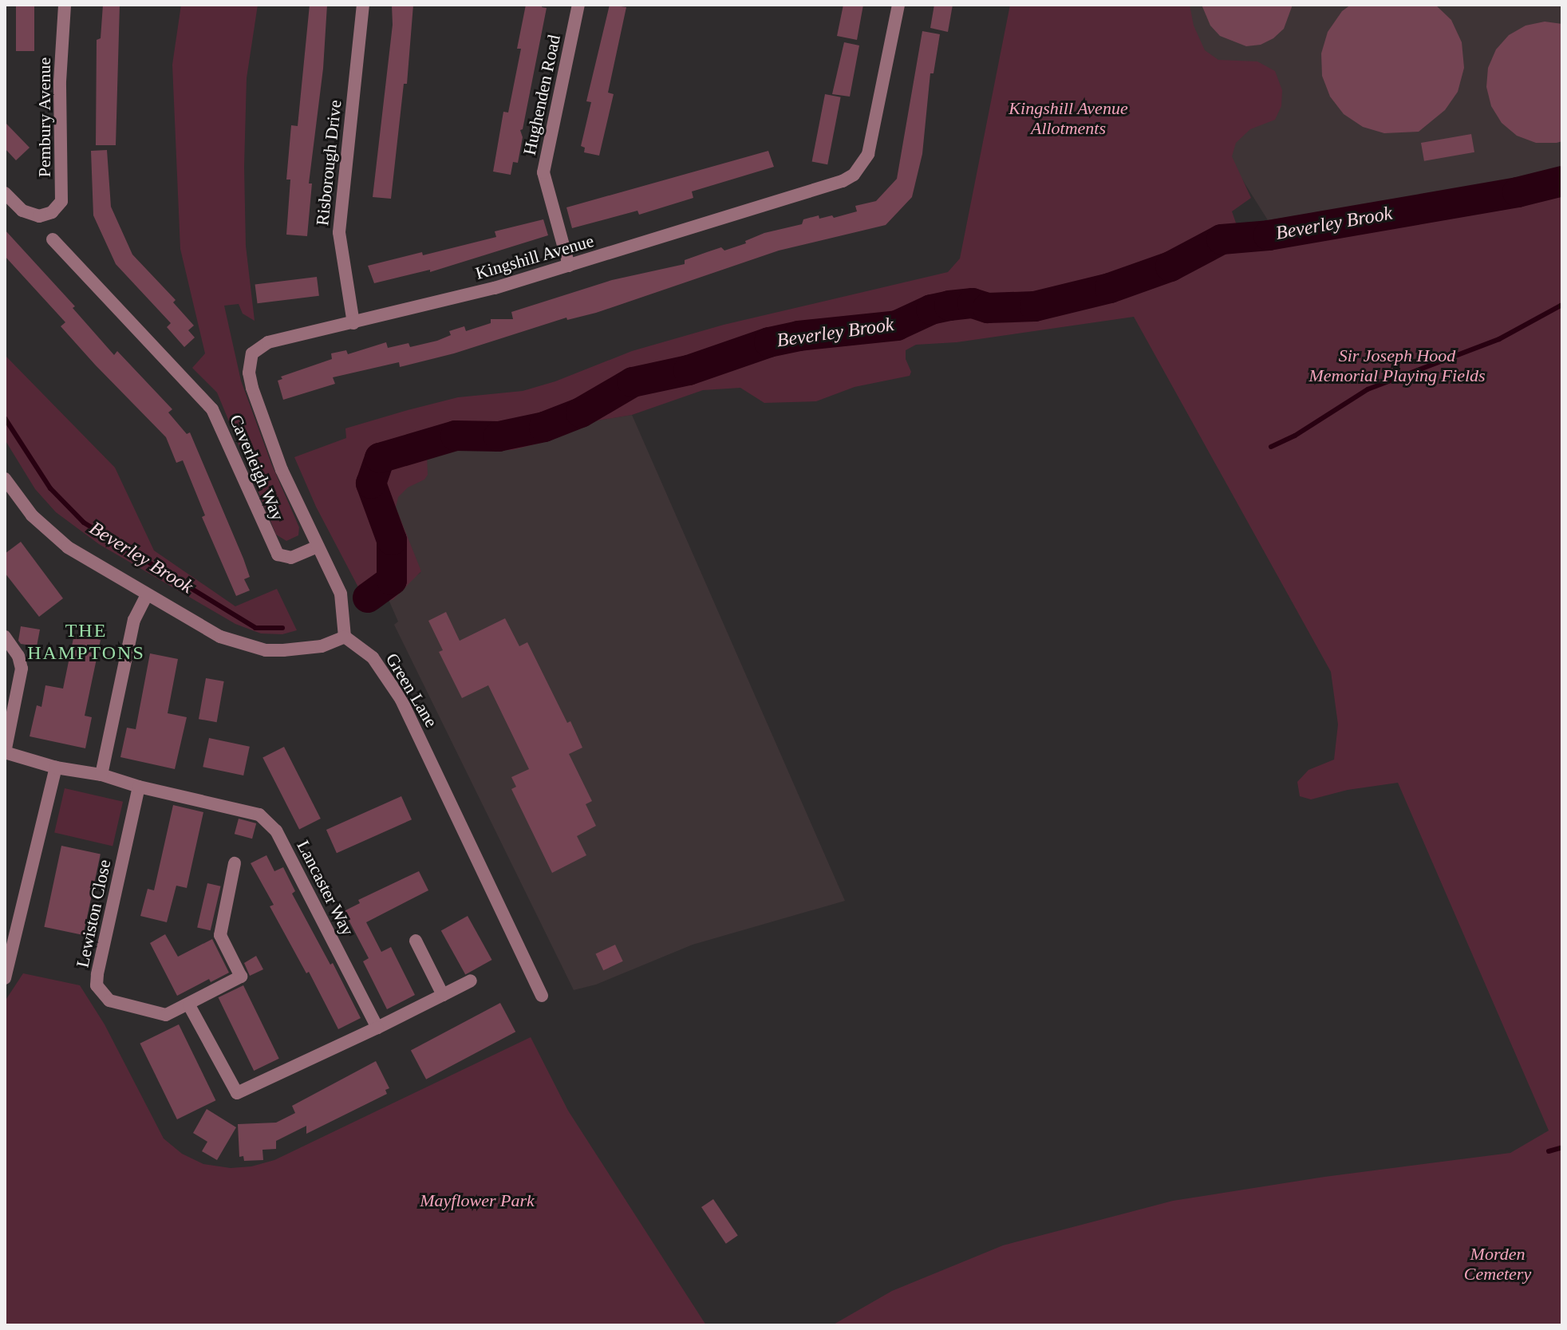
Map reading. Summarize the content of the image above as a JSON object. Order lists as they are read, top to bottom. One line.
{"streets":{"street":["Hughenden Road","Pembury Avenue","Risborough Drive","Kingshill Avenue","Caverleigh Way","Green Lane","Lancaster Way","Lewiston Close"]},"crossings":[["Hughenden Road","Kingshill Avenue"],["Risborough Drive","Kingshill Avenue"],["Kingshill Avenue","Caverleigh Way"],["Lancaster Way","Lewiston Close"]],"districts":["THE HAMPTONS"],"water":["Beverley Brook"],"parks":["Kingshill Avenue Allotments","Sir Joseph Hood Memorial Playing Fields","Mayflower Park","Morden Cemetery"]}
